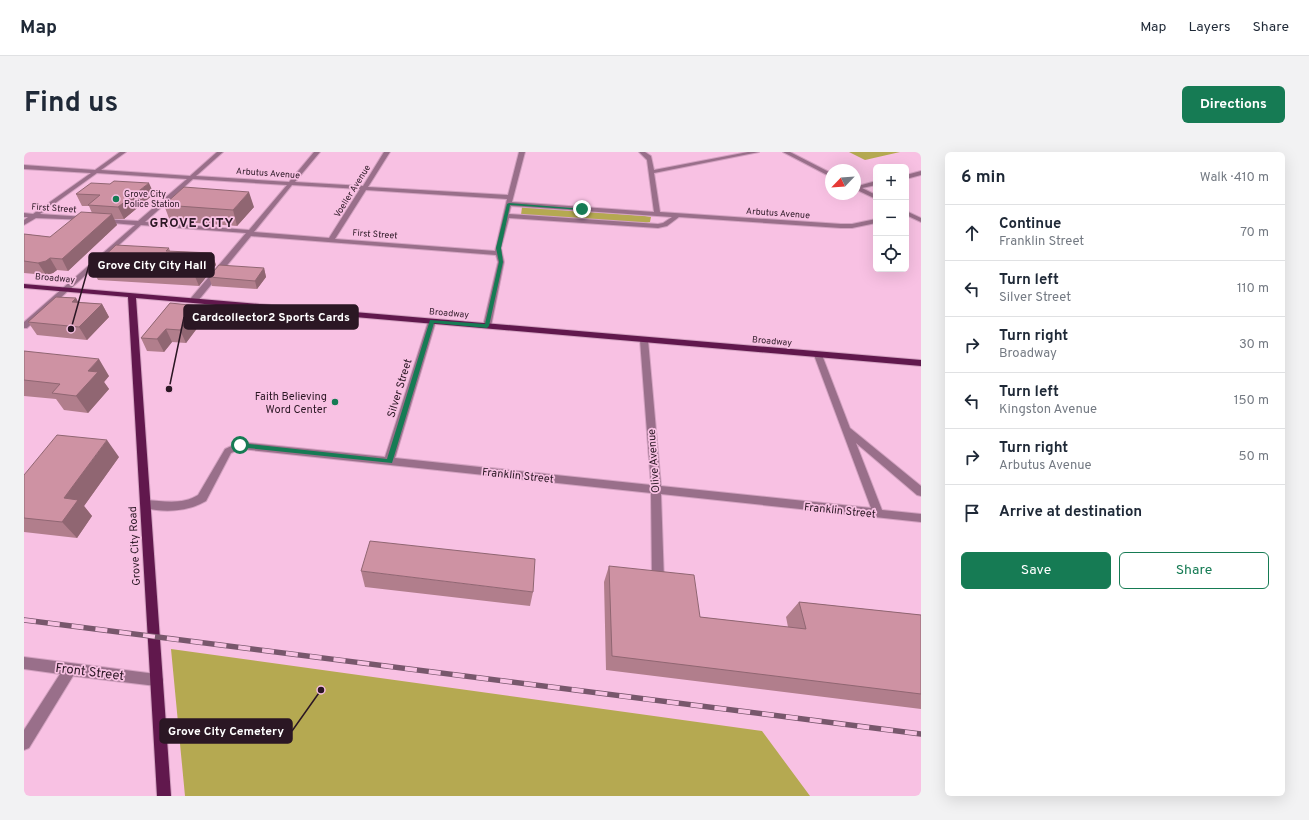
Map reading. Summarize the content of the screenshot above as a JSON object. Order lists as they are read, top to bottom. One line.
{"streets":{"main road":["Broadway","Grove City Road"],"street":["Arbutus Avenue","Voeller Avenue","First Street","Silver Street","Olive Avenue","Franklin Street","Front Street"]},"crossings":[["Arbutus Avenue","Voeller Avenue"],["Voeller Avenue","First Street"],["Broadway","Silver Street"],["Broadway","Olive Avenue"],["Broadway","Grove City Road"],["Silver Street","Franklin Street"],["Olive Avenue","Franklin Street"],["Franklin Street","Grove City Road"],["Grove City Road","Front Street"]],"districts":["GROVE CITY"],"places":["Grove City Police Station","Grove City City Hall","Cardcollector2 Sports Cards","Faith Believing Word Center","Grove City Cemetery"],"north":"bottom left","page":{"header":"Map","nav":["Map","Layers","Share"],"title":"Find us","buttons":["Directions",["Save","Share"]],"heading":["6 min","Walk · 410 m"],"map_buttons":["+","−"],"list":[["Continue","Franklin Street","70 m"],["Turn left","Silver Street","110 m"],["Turn right","Broadway","30 m"],["Turn left","Kingston Avenue","150 m"],["Turn right","Arbutus Avenue","50 m"],"Arrive at destination"]}}
